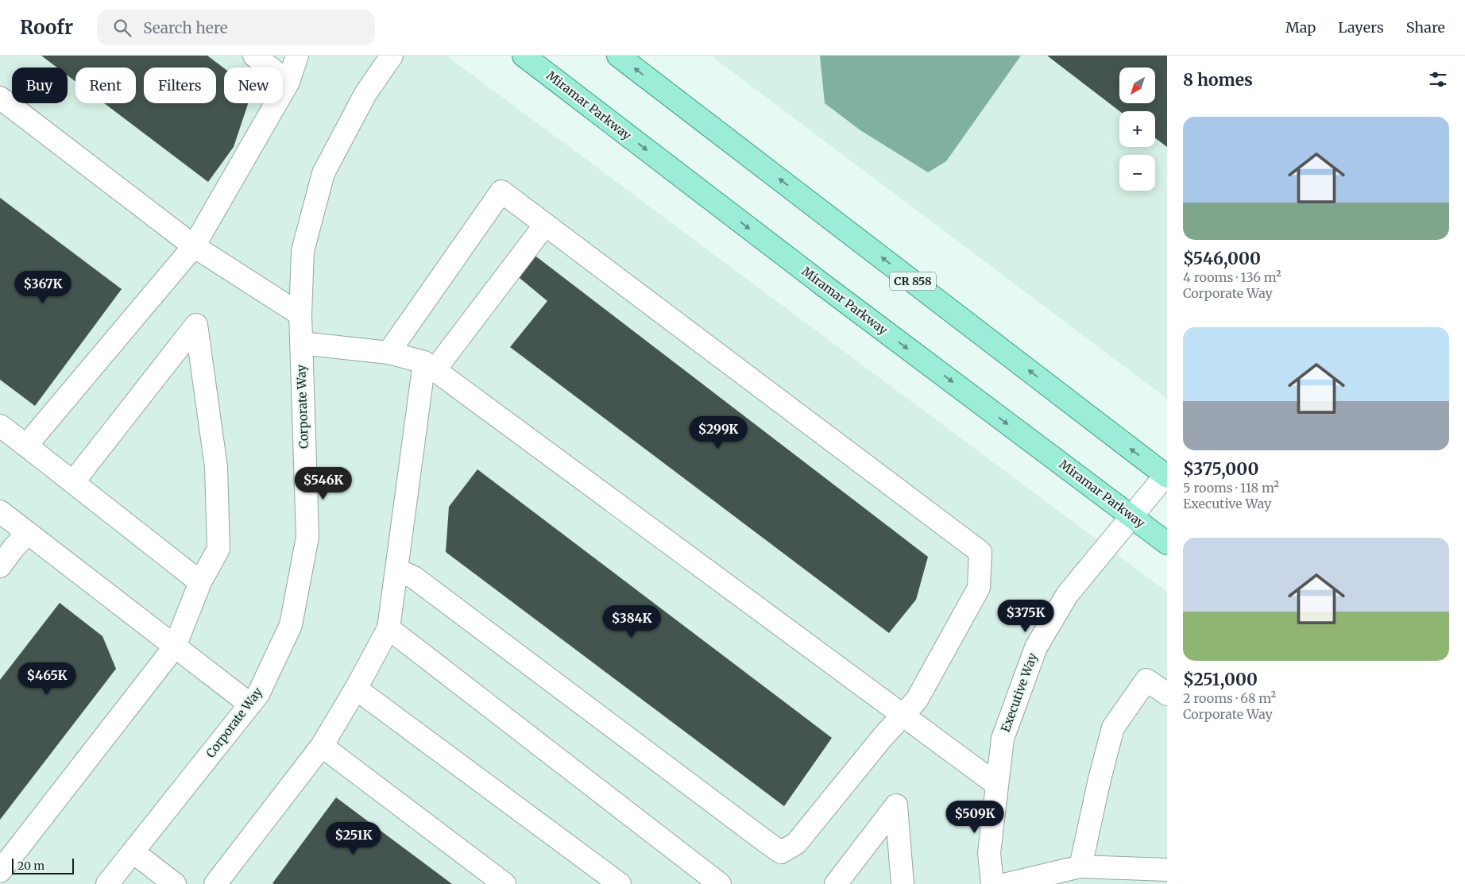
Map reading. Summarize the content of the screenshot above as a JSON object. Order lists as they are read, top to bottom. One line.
{"streets":{"main road":["Miramar Parkway","CR 858"],"street":["Corporate Way","Executive Way"]},"crossings":[["Miramar Parkway","Executive Way"],["CR 858","Executive Way"]],"scale_bar":"20 m","north":"bottom left","page":{"header":"Roofr","search":"Search here","nav":["Map","Layers","Share"],"heading":"8 homes","map_buttons":["+","−"],"chip":["Buy","Rent","Filters","New"],"list":[{"name":"$546,000","note":"4 rooms · 136 m² · Corporate Way"},{"name":"$375,000","note":"5 rooms · 118 m² · Executive Way"},{"name":"$251,000","note":"2 rooms · 68 m² · Corporate Way"}],"price":["$367K","$299K","$546K","$375K","$384K","$465K","$509K","$251K"],"scale":"20 m"}}
